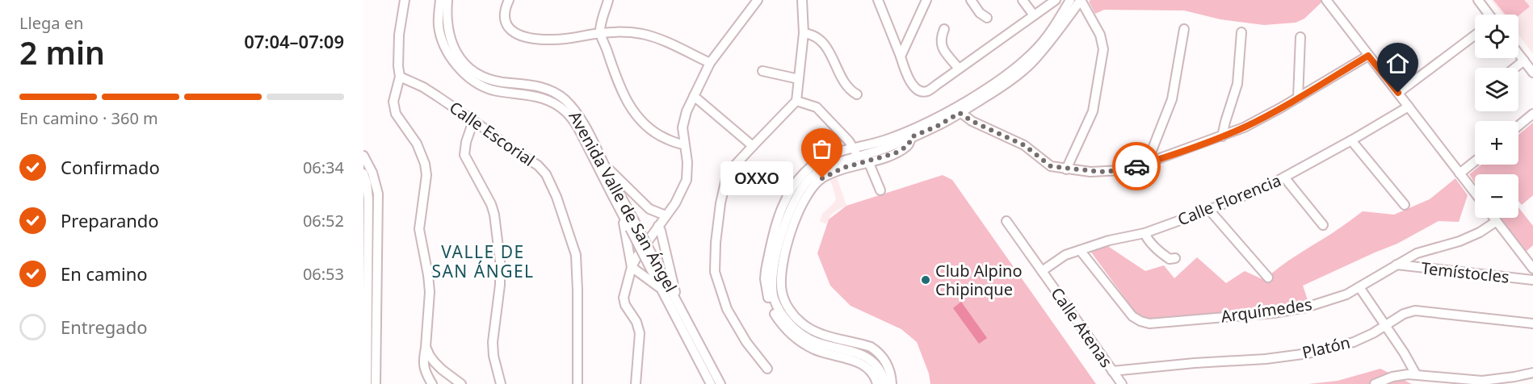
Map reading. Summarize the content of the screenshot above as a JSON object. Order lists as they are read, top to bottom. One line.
{"streets":{"street":["Calle Escorial","Calle Florencia","Avenida Valle de San Ángel","Temístocles","Arquímedes","Calle Atenas","Platón"]},"crossings":[["Calle Florencia","Arquímedes"],["Calle Florencia","Calle Atenas"],["Temístocles","Arquímedes"],["Calle Atenas","Platón"]],"districts":["VALLE DE SAN ÁNGEL"],"places":["OXXO","Club Alpino Chipinque"],"page":{"heading":["2 min","Llega en","07:04–07:09"],"map_buttons":["+","−"],"bar":"En camino · 360 m","list":[["Confirmado","06:34"],["Preparando","06:52"],["En camino","06:53"],"Entregado"],"bubble":"OXXO"}}
